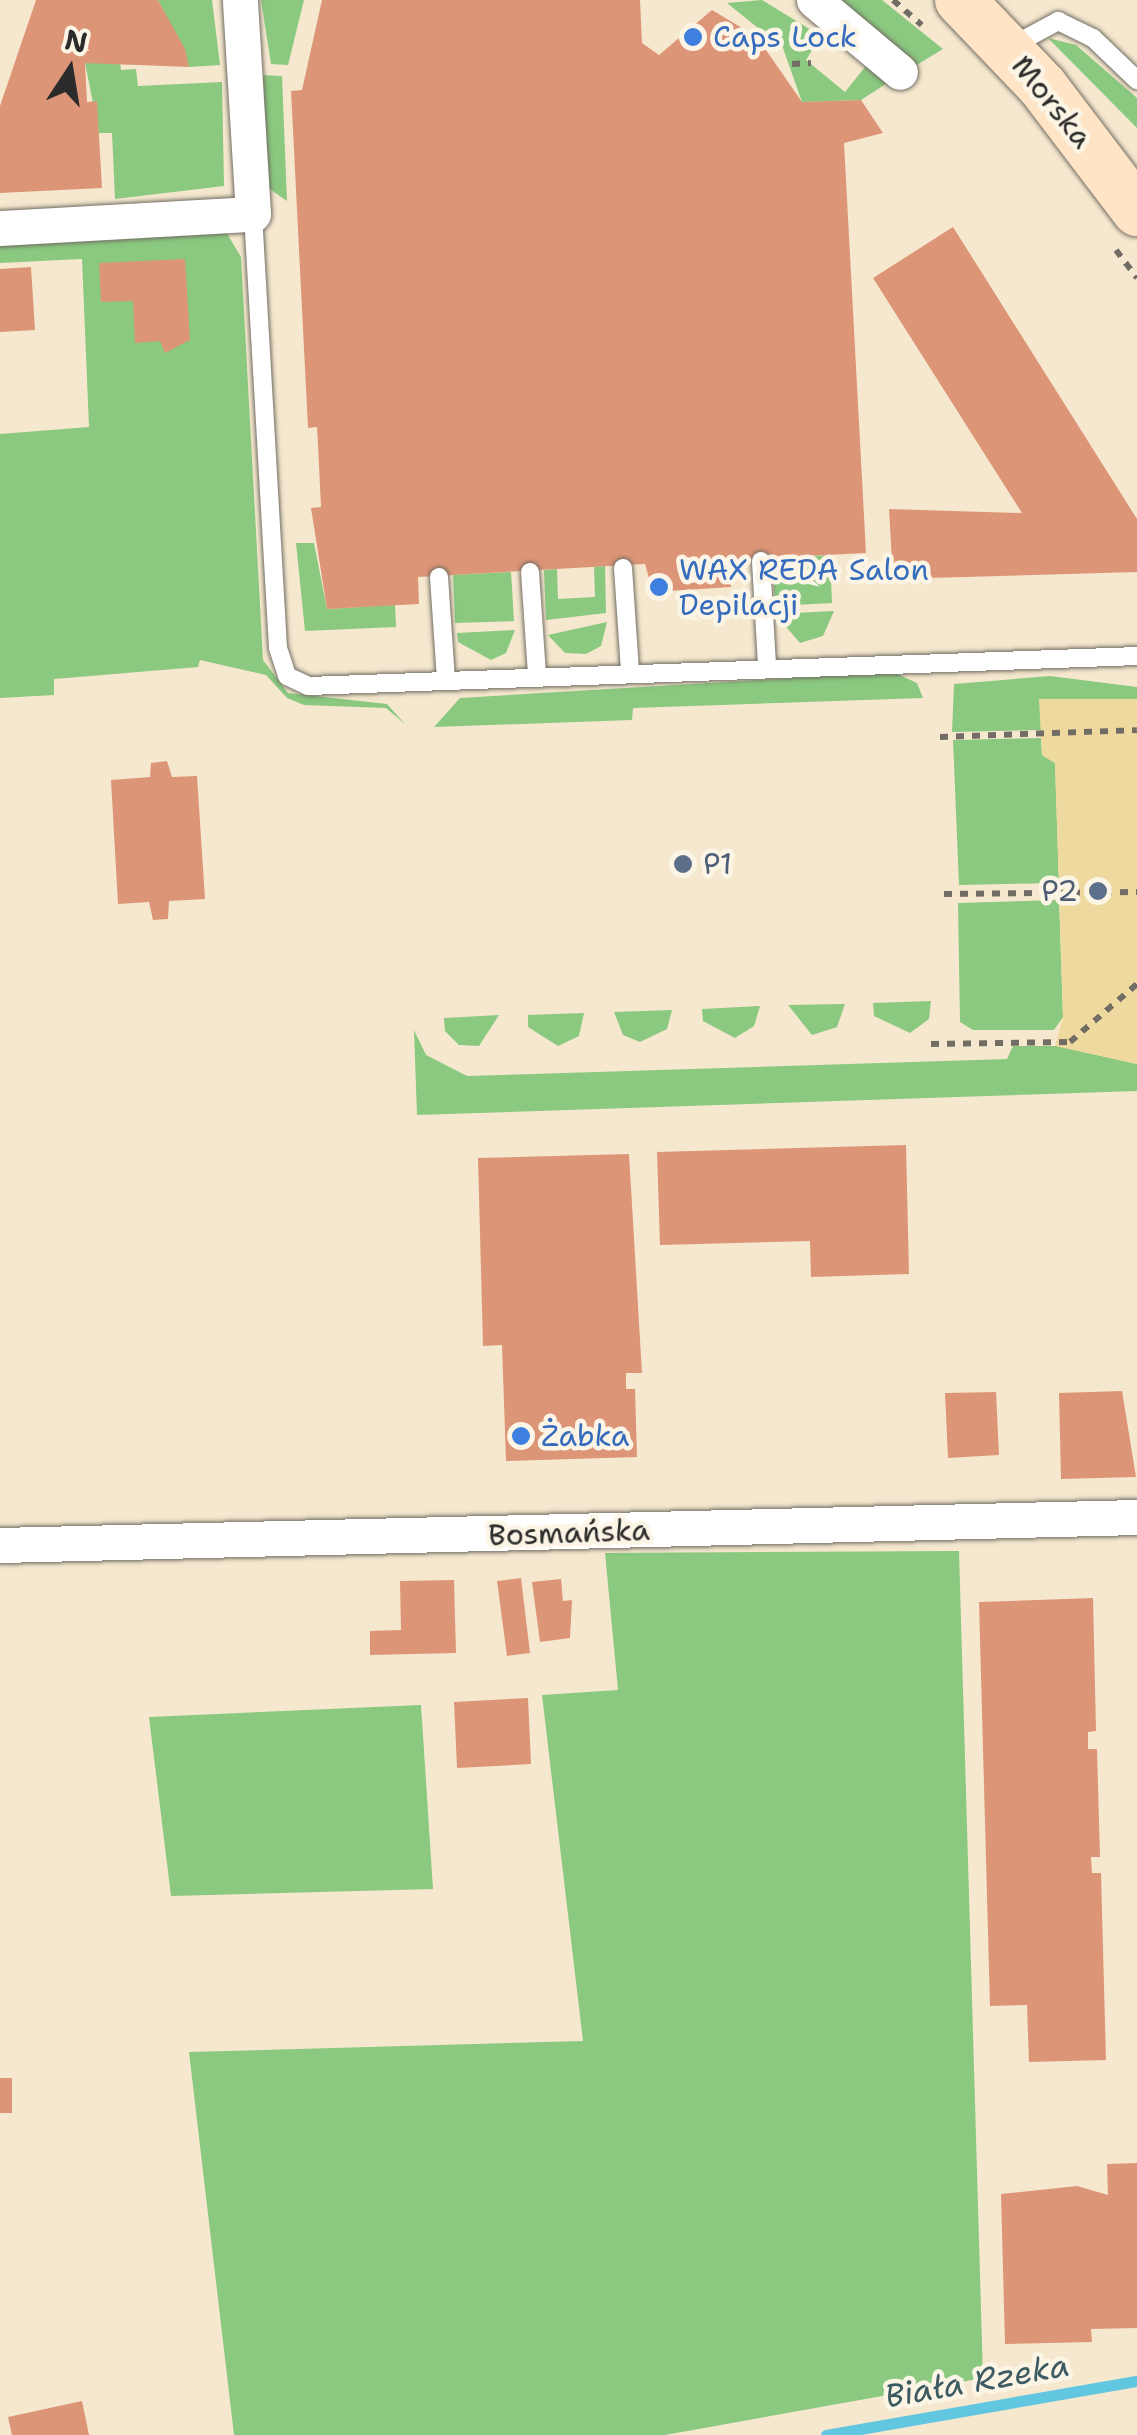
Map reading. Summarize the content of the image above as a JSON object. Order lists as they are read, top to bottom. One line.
{"streets":{"main road":["Morska"],"street":["Bosmańska"]},"water":["Biała Rzeka"],"places":["Caps Lock","WAX REDA Salon Depilacji","P1","P2","Żabka"],"north":"top"}
